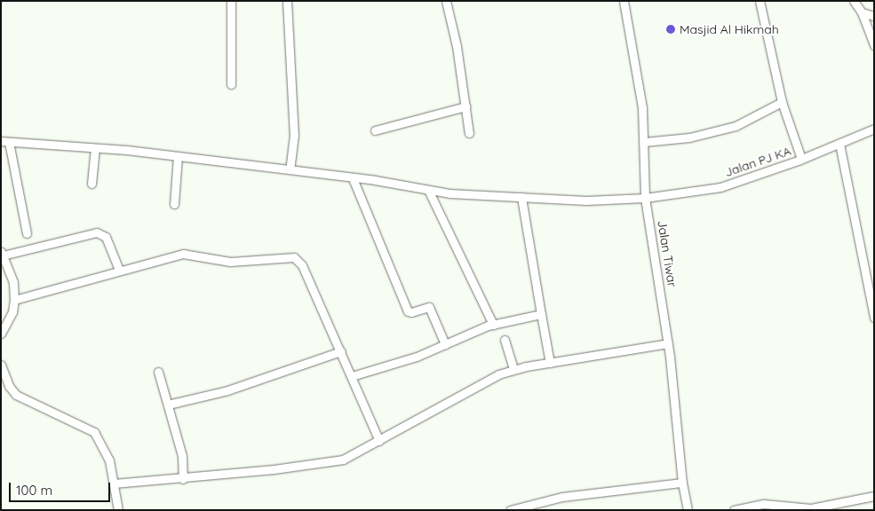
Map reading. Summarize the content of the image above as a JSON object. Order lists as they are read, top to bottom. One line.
{"streets":{"street":["Jalan PJ KA","Jalan Tiwar"]},"crossings":[["Jalan PJ KA","Jalan Tiwar"]],"places":["Masjid Al Hikmah"],"scale_bar":"100 m"}
